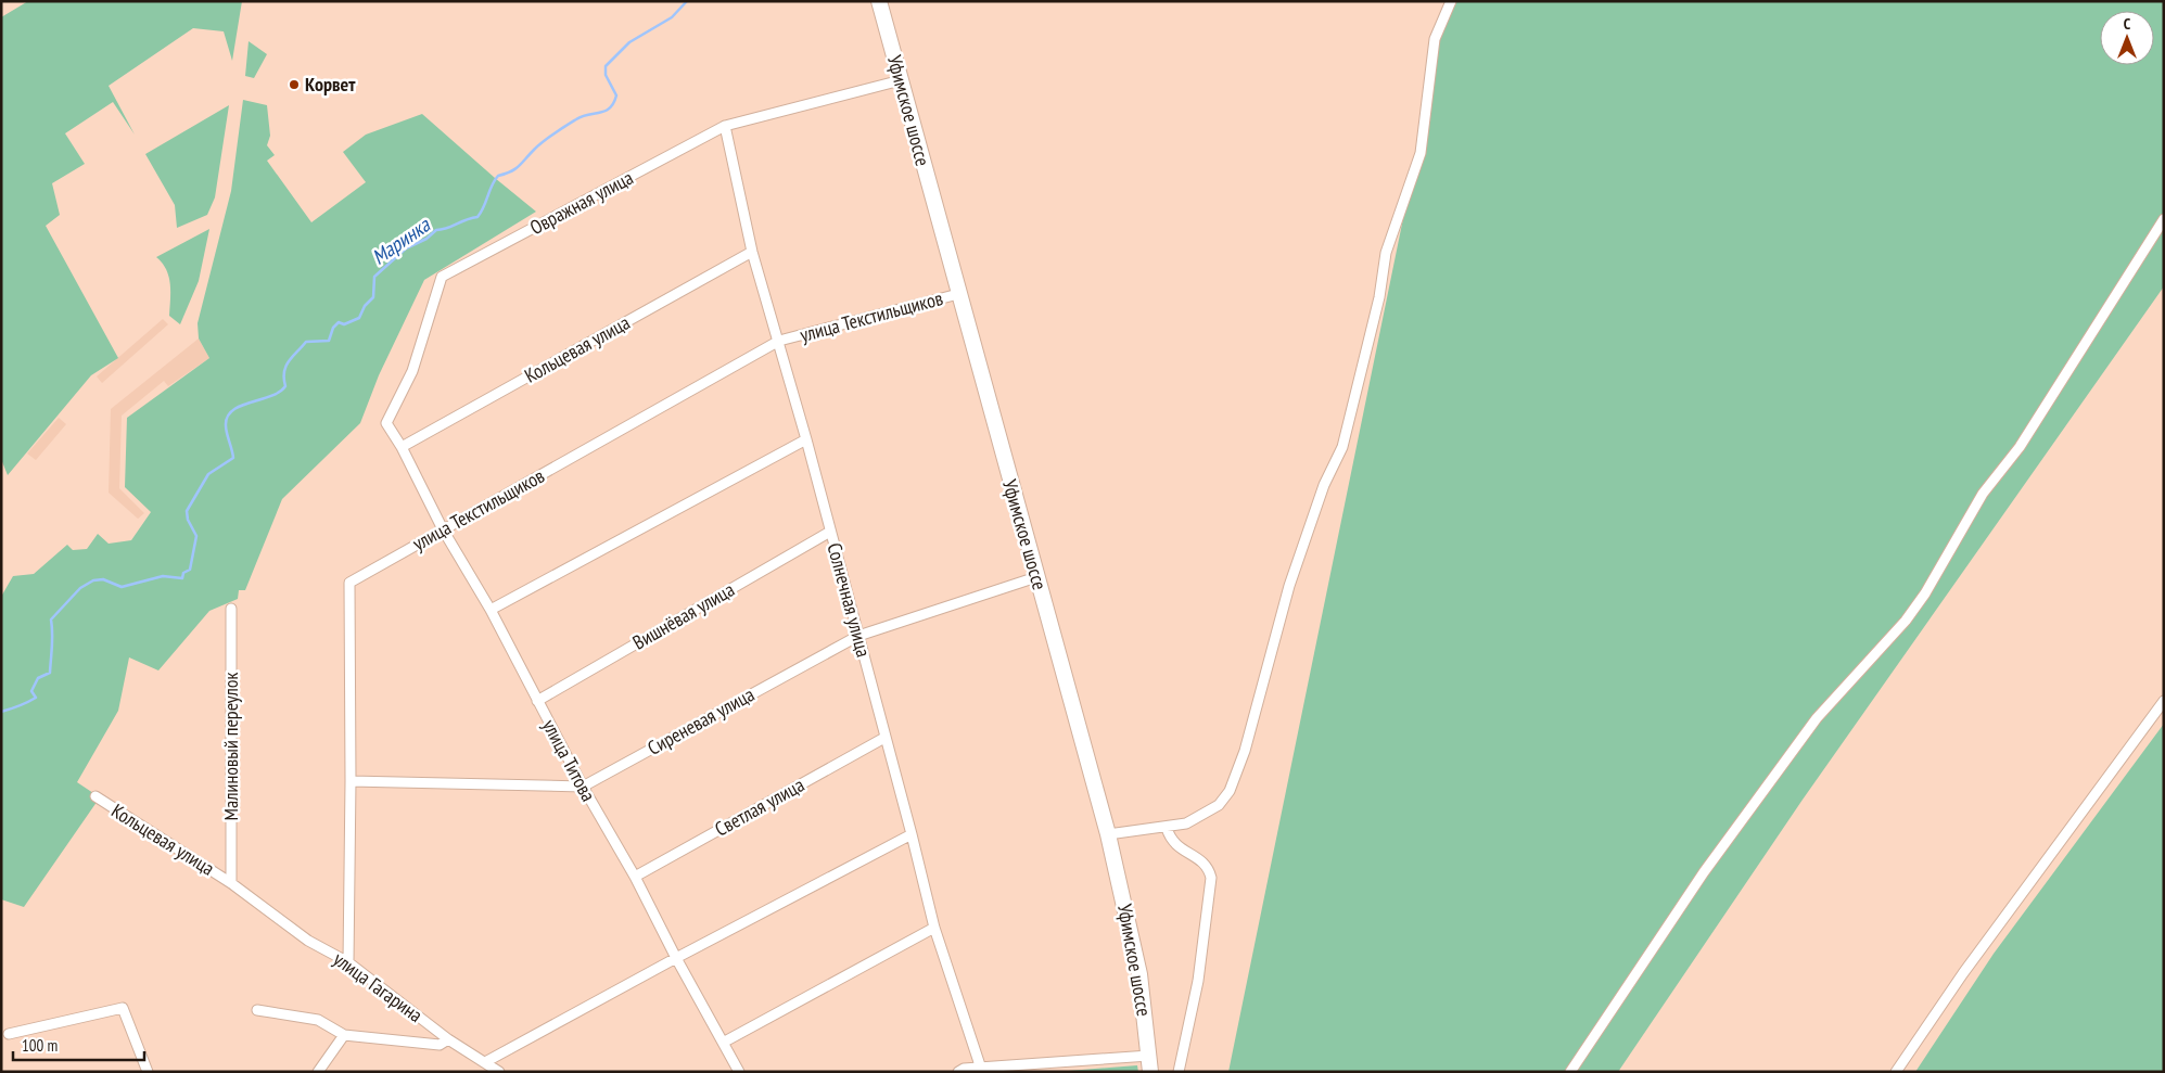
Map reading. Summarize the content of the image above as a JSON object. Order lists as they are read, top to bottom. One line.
{"streets":{"main road":["Уфимское шоссе"],"street":["Овражная улица","улица Текстильщиков","Кольцевая улица","Солнечная улица","Вишнёвая улица","Сиреневая улица","Малиновый переулок","улица Титова","Светлая улица","улица Гагарина"]},"crossings":[["Уфимское шоссе","Овражная улица"],["Уфимское шоссе","улица Текстильщиков"],["Уфимское шоссе","Сиреневая улица"],["Овражная улица","Кольцевая улица"],["Овражная улица","Солнечная улица"],["Овражная улица","улица Титова"],["улица Текстильщиков","Солнечная улица"],["улица Текстильщиков","Сиреневая улица"],["улица Текстильщиков","улица Титова"],["улица Текстильщиков","улица Гагарина"],["Кольцевая улица","Солнечная улица"],["Кольцевая улица","Малиновый переулок"],["Кольцевая улица","улица Титова"],["Кольцевая улица","улица Гагарина"],["Солнечная улица","Вишнёвая улица"],["Солнечная улица","Сиреневая улица"],["Солнечная улица","Светлая улица"],["Вишнёвая улица","улица Титова"],["Сиреневая улица","улица Титова"],["Малиновый переулок","улица Гагарина"],["улица Титова","Светлая улица"]],"water":["Маринка"],"places":["Корвет"],"scale_bar":"100 m","north":"top"}
